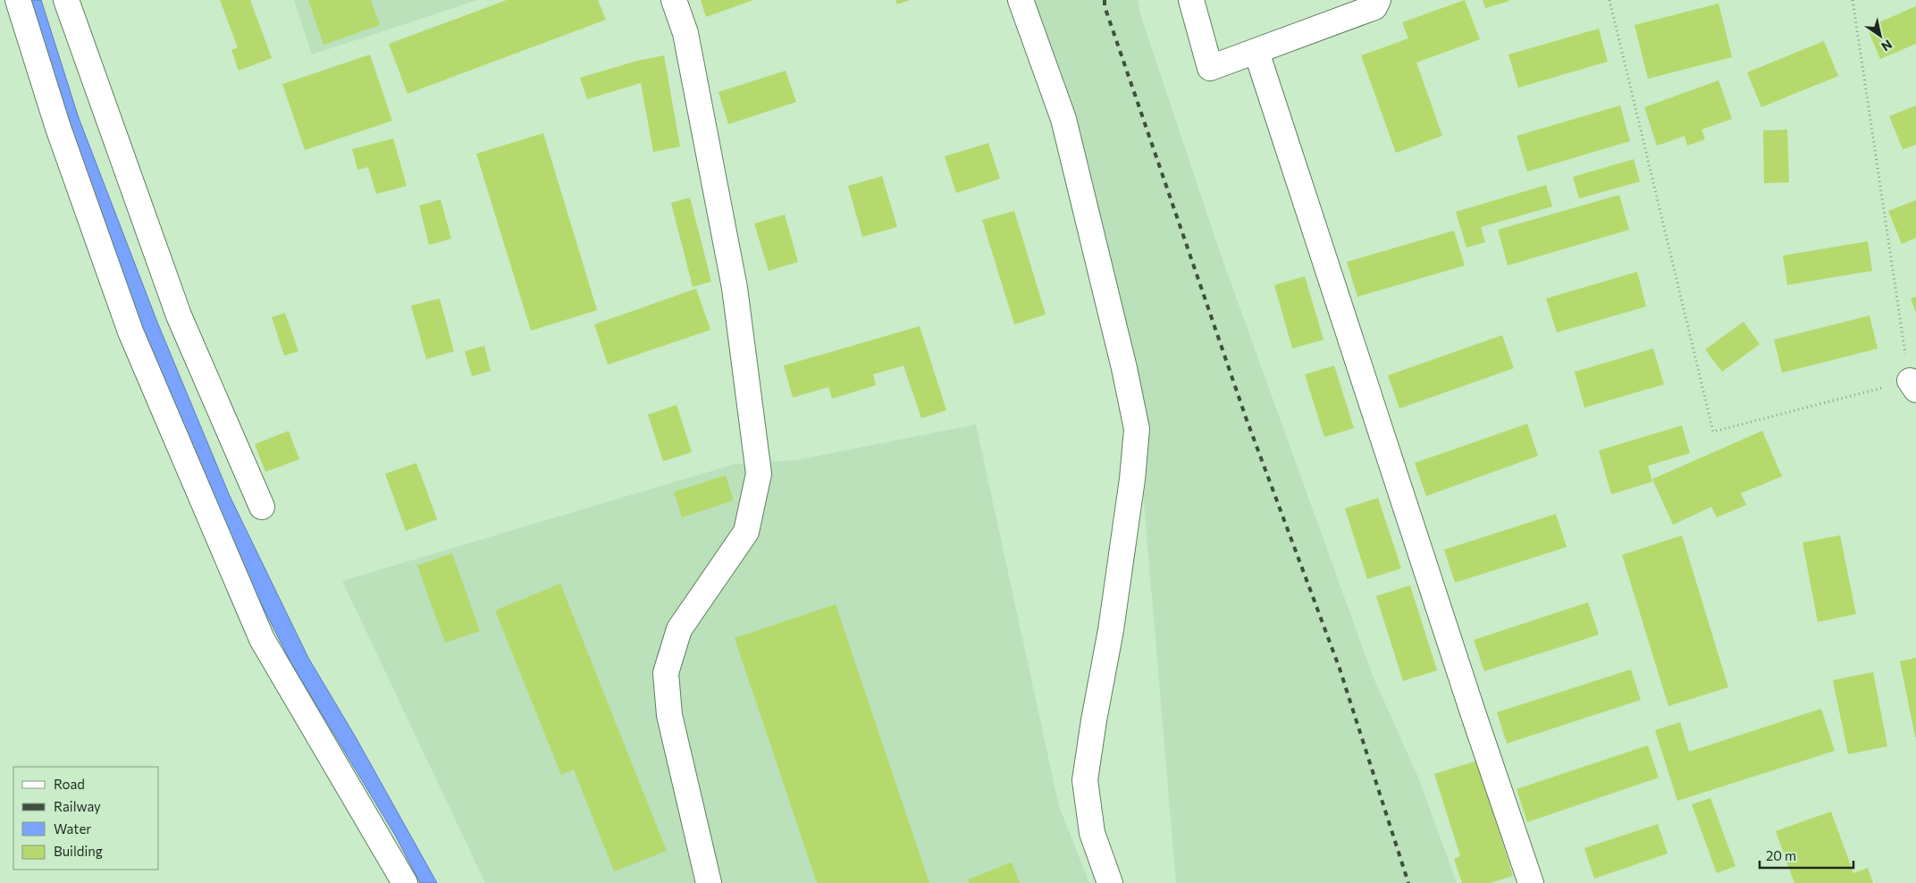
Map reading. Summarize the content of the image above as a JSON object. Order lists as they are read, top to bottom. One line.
{"legend":["Road","Railway","Water","Building"],"scale_bar":"20 m","north":"bottom right"}
